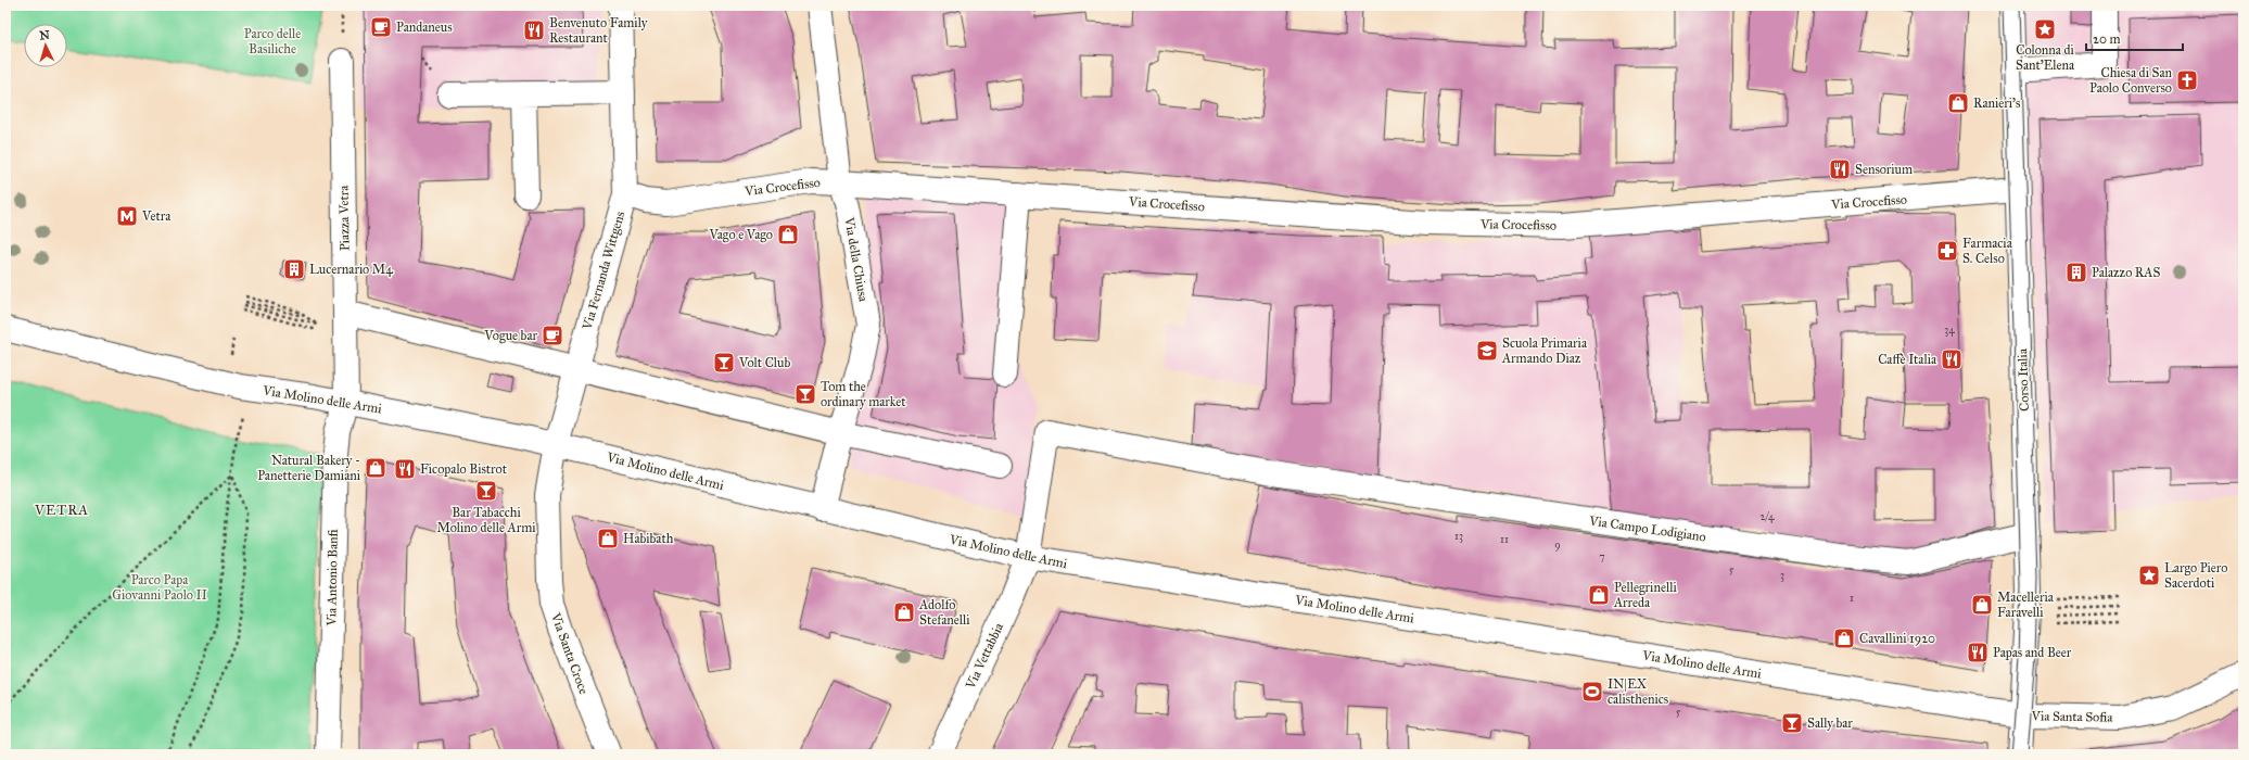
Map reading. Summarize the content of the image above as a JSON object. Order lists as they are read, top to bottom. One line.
{"streets":{"street":["Via Crocefisso","Piazza Vetra","Via della Chiusa","Via Fernanda Wittgens","Corso Italia","Via Molino delle Armi","Via Campo Lodigiano","Via Antonio Banfi","Via Santa Croce","Via Vettabbia","Via Santa Sofia"]},"crossings":[["Via Crocefisso","Via della Chiusa"],["Via Crocefisso","Via Fernanda Wittgens"],["Via Crocefisso","Corso Italia"],["Piazza Vetra","Via Molino delle Armi"],["Piazza Vetra","Via Antonio Banfi"],["Via della Chiusa","Via Molino delle Armi"],["Via Fernanda Wittgens","Via Molino delle Armi"],["Via Fernanda Wittgens","Via Santa Croce"],["Corso Italia","Via Molino delle Armi"],["Corso Italia","Via Campo Lodigiano"],["Corso Italia","Via Santa Sofia"],["Via Molino delle Armi","Via Campo Lodigiano"],["Via Molino delle Armi","Via Antonio Banfi"],["Via Molino delle Armi","Via Santa Croce"],["Via Molino delle Armi","Via Vettabbia"],["Via Molino delle Armi","Via Santa Sofia"],["Via Campo Lodigiano","Via Vettabbia"]],"districts":["VETRA"],"parks":["Parco delle Basiliche","Parco Papa Giovanni Paolo II"],"places":{"cafe":["Pandaneus","Vogue bar"],"place":["Colonna di Sant'Elena","Largo Piero Sacerdoti"],"restaurant":["Benvenuto Family Restaurant","Sensorium","Caffè Italia","Ficopalo Bistrot","Papas and Beer"],"church":["Chiesa di San Paolo Converso"],"shop":["Ranieri's","Vago e Vago","Natural Bakery - Panetterie Damiani","Habibath","Pellegrinelli Arreda","Macelleria Faravelli","Adolfo Stefanelli","Cavallini 1920"],"metro station":["Vetra"],"pharmacy":["Farmacia S. Celso"],"building":["Lucernario M4","Palazzo RAS"],"school or university":["Scuola Primaria Armando Diaz"],"bar":["Volt Club","Tom the ordinary market","Bar Tabacchi Molino delle Armi","Sally bar"],"sports":["IN|EX calisthenics"]},"house_numbers":["34","2/4","13","11","9","7","5","3","1","5"],"scale_bar":"20 m","north":"top"}
